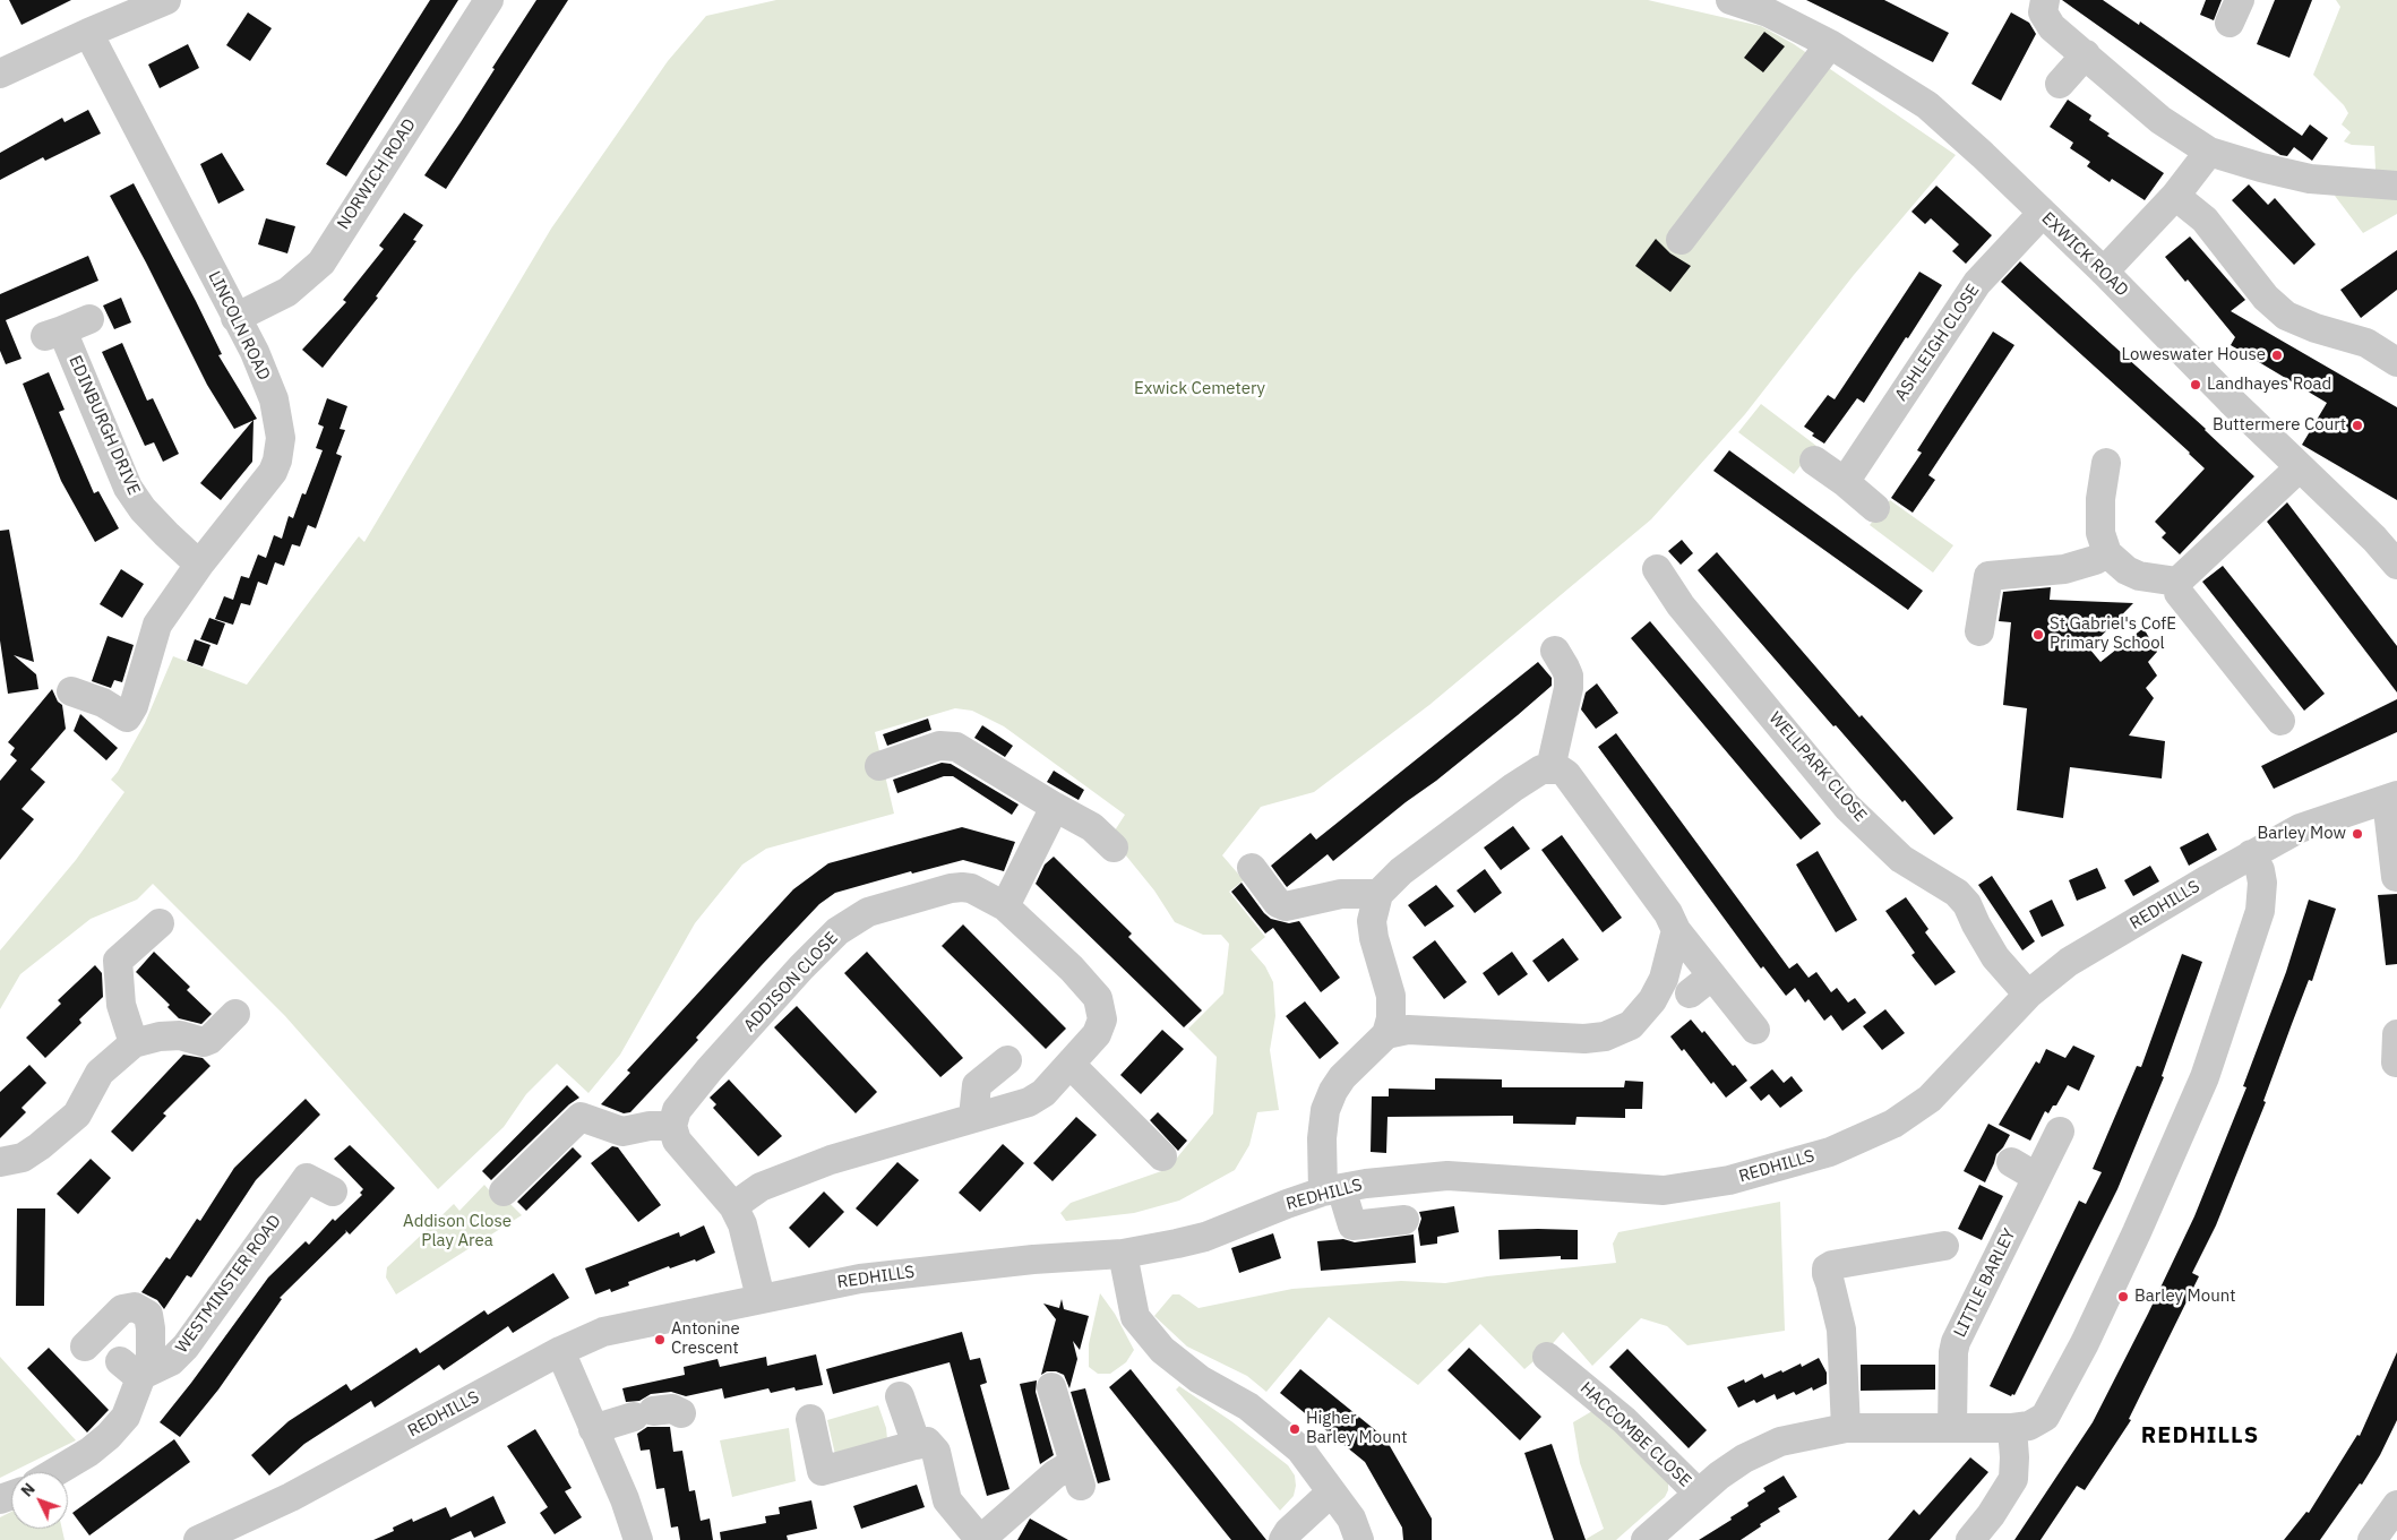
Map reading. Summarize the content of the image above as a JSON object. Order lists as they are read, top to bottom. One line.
{"streets":{"street":["NORWICH ROAD","EXWICK ROAD","LINCOLN ROAD","ASHLEIGH CLOSE","EDINBURGH DRIVE","WELLPARK CLOSE","REDHILLS","ADDISON CLOSE","LITTLE BARLEY","WESTMINSTER ROAD","HACCOMBE CLOSE"]},"crossings":[["NORWICH ROAD","LINCOLN ROAD"],["EXWICK ROAD","ASHLEIGH CLOSE"],["LINCOLN ROAD","EDINBURGH DRIVE"],["WELLPARK CLOSE","REDHILLS"]],"districts":["REDHILLS"],"parks":["Exwick Cemetery","Addison Close Play Area"],"places":["Loweswater House","Landhayes Road","Buttermere Court","St Gabriel's CofE Primary School","Barley Mow","Barley Mount","Antonine Crescent","Higher Barley Mount"],"north":"top left"}
